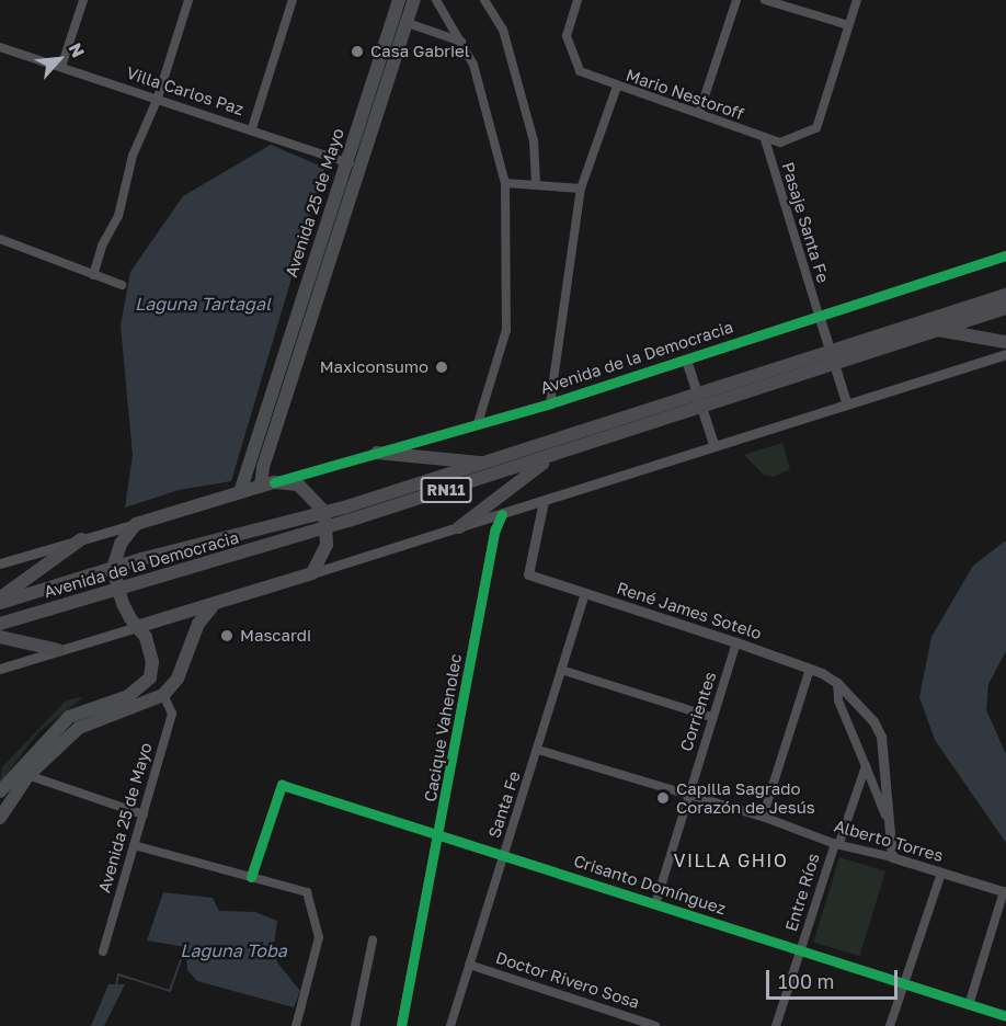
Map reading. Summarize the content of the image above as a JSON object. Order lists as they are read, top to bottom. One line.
{"streets":{"highway":["Avenida de la Democracia","RN11"],"main road":["Avenida 25 de Mayo"],"street":["Villa Carlos Paz","Mario Nestoroff","Pasaje Santa Fe","René James Sotelo","Corrientes","Cacique Vahenolec","Santa Fe","Alberto Torres","Crisanto Domínguez","Entre Ríos","Doctor Rivero Sosa"]},"crossings":[["Villa Carlos Paz","Avenida 25 de Mayo"],["Mario Nestoroff","Pasaje Santa Fe"],["Avenida 25 de Mayo","Avenida de la Democracia"],["Pasaje Santa Fe","Avenida de la Democracia"],["Avenida de la Democracia","RN11"],["RN11","René James Sotelo"],["RN11","Cacique Vahenolec"],["René James Sotelo","Corrientes"],["René James Sotelo","Santa Fe"],["Corrientes","Alberto Torres"],["Corrientes","Crisanto Domínguez"],["Cacique Vahenolec","Crisanto Domínguez"],["Santa Fe","Alberto Torres"],["Santa Fe","Crisanto Domínguez"],["Santa Fe","Doctor Rivero Sosa"],["Alberto Torres","Entre Ríos"],["Crisanto Domínguez","Entre Ríos"]],"districts":["VILLA GHIO"],"water":["Laguna Tartagal","Laguna Toba"],"places":["Casa Gabriel","Maxiconsumo","Mascardi","Capilla Sagrado Corazón de Jesús"],"scale_bar":"100 m","north":"top right"}
